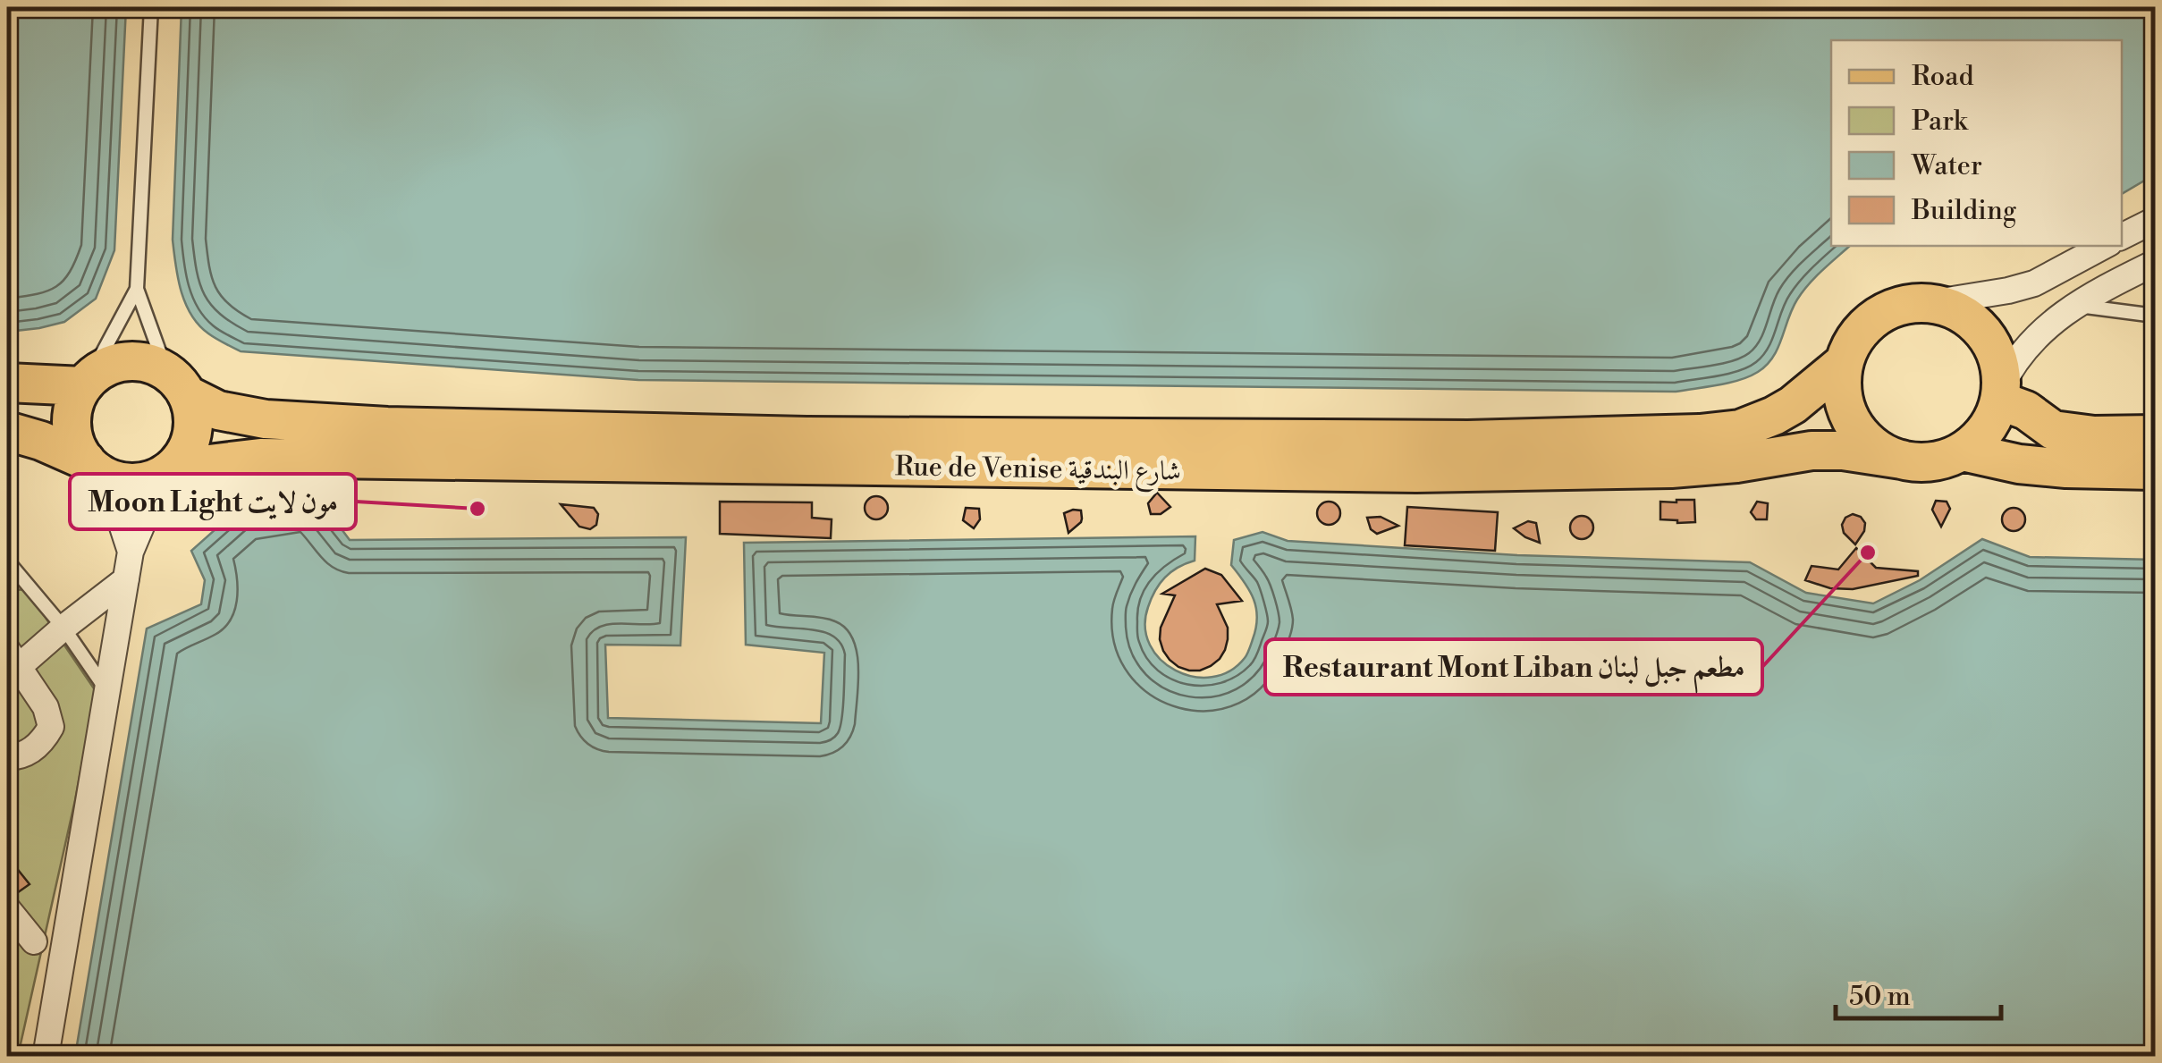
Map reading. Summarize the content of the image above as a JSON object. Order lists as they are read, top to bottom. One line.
{"streets":{"main road":["Rue de Venise شارع البندقية"]},"places":["Moon Light مون لايت","Restaurant Mont Liban مطعم جبل لبنان"],"legend":["Road","Park","Water","Building"],"scale_bar":"50 m"}
